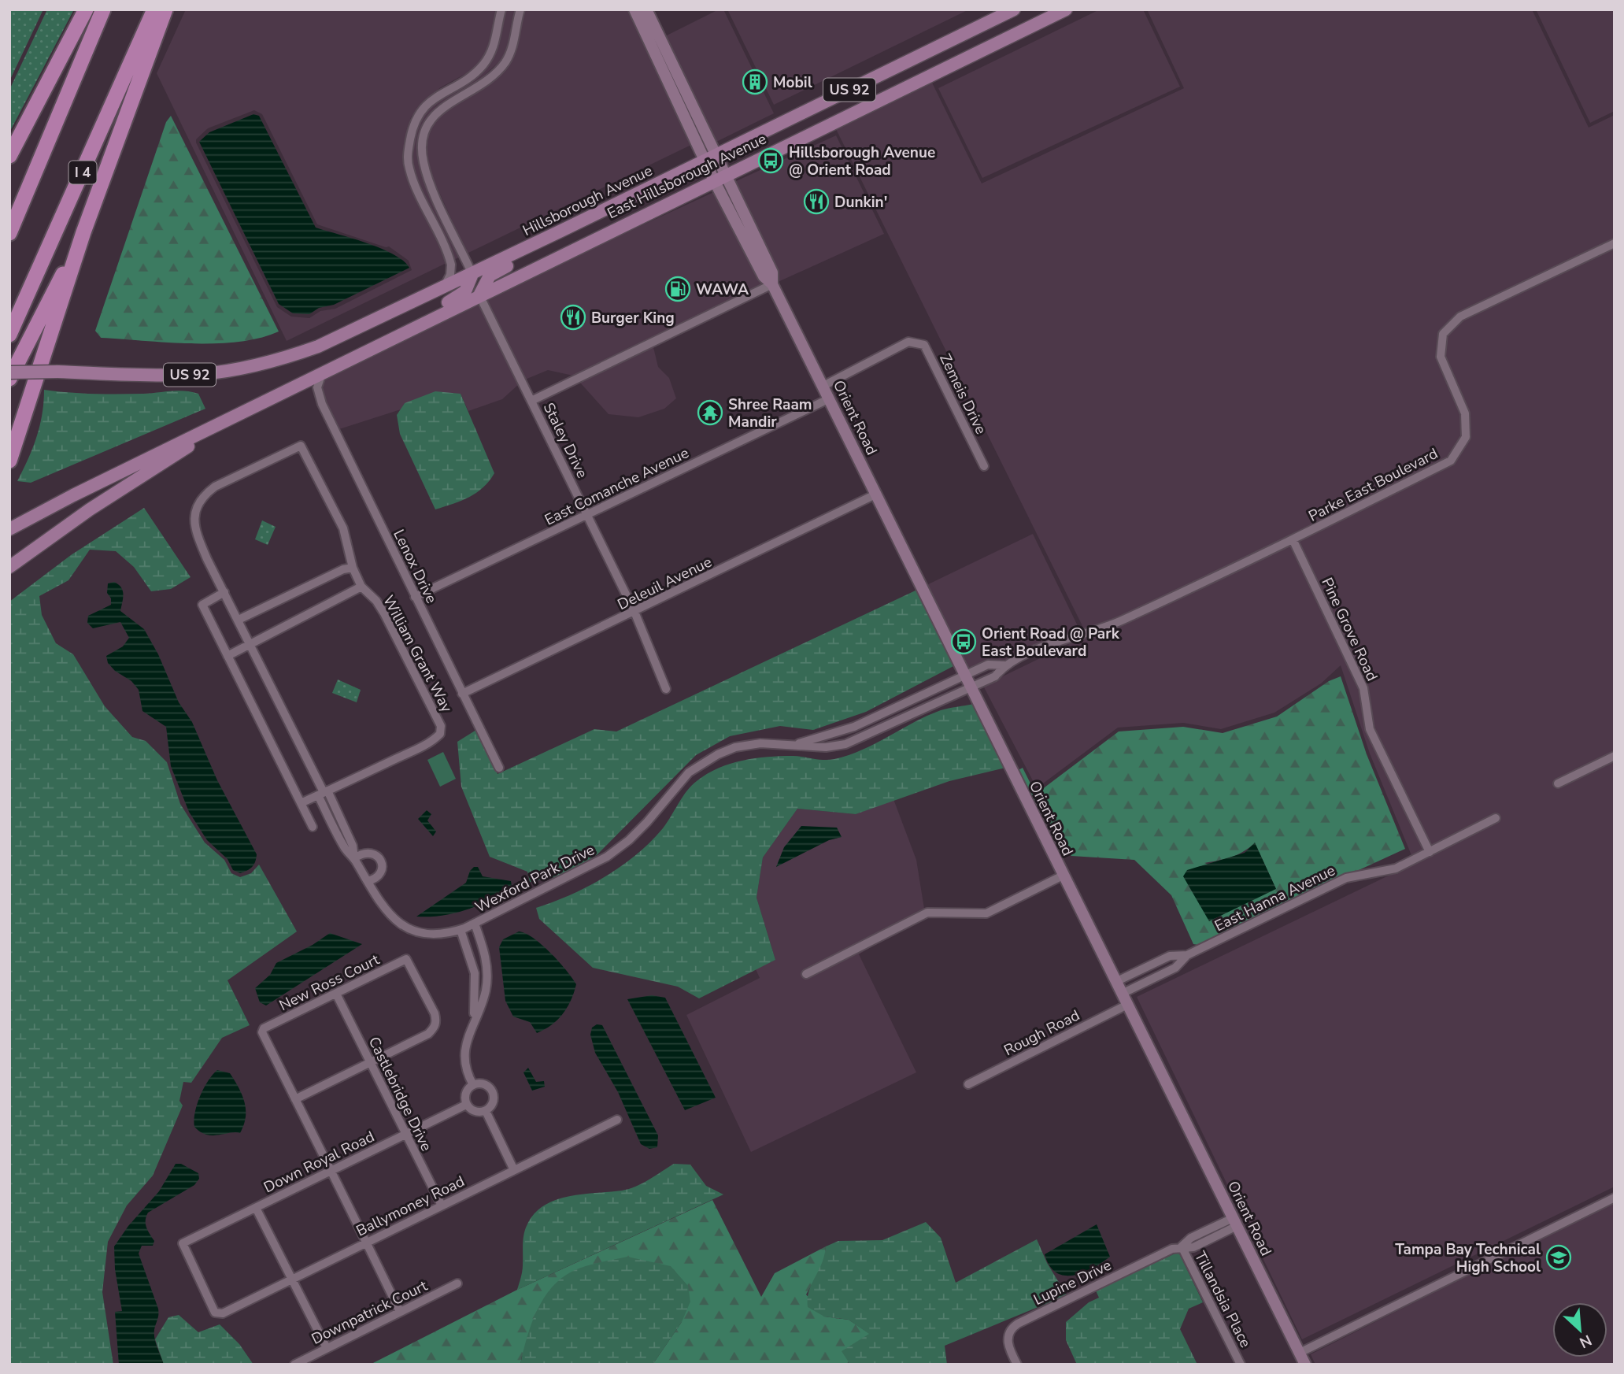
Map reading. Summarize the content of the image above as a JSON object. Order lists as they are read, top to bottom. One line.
{"streets":{"highway":["I 4"],"main road":["US 92","East Hillsborough Avenue","Hillsborough Avenue"],"street":["Zemeis Drive","Orient Road","Staley Drive","Parke East Boulevard","East Comanche Avenue","Lenox Drive","Deleuil Avenue","Pine Grove Road","William Grant Way","Wexford Park Drive","East Hanna Avenue","New Ross Court","Rough Road","Castlebridge Drive","Down Royal Road","Ballymoney Road","Lupine Drive","Tillandsia Place","Downpatrick Court"]},"crossings":[["US 92","East Hillsborough Avenue"],["US 92","Hillsborough Avenue"],["US 92","Lenox Drive"],["East Hillsborough Avenue","Hillsborough Avenue"],["East Hillsborough Avenue","Orient Road"],["East Hillsborough Avenue","Staley Drive"],["East Hillsborough Avenue","Lenox Drive"],["Hillsborough Avenue","Orient Road"],["Zemeis Drive","Orient Road"],["Orient Road","Parke East Boulevard"],["Orient Road","East Comanche Avenue"],["Orient Road","Deleuil Avenue"],["Orient Road","Wexford Park Drive"],["Orient Road","East Hanna Avenue"],["Orient Road","Rough Road"],["Orient Road","Lupine Drive"],["Staley Drive","East Comanche Avenue"],["Staley Drive","Deleuil Avenue"],["Parke East Boulevard","Pine Grove Road"],["Parke East Boulevard","Wexford Park Drive"],["East Comanche Avenue","Lenox Drive"],["Lenox Drive","Deleuil Avenue"],["Pine Grove Road","East Hanna Avenue"],["William Grant Way","Wexford Park Drive"],["New Ross Court","Castlebridge Drive"],["Castlebridge Drive","Down Royal Road"],["Castlebridge Drive","Ballymoney Road"],["Down Royal Road","Ballymoney Road"],["Lupine Drive","Tillandsia Place"]],"places":{"building":["Mobil"],"bus stop":["Hillsborough Avenue @ Orient Road","Orient Road @ Park East Boulevard"],"restaurant":["Dunkin'","Burger King"],"fuel station":["WAWA"],"temple":["Shree Raam Mandir"],"school or university":["Tampa Bay Technical High School"]},"north":"bottom right"}
